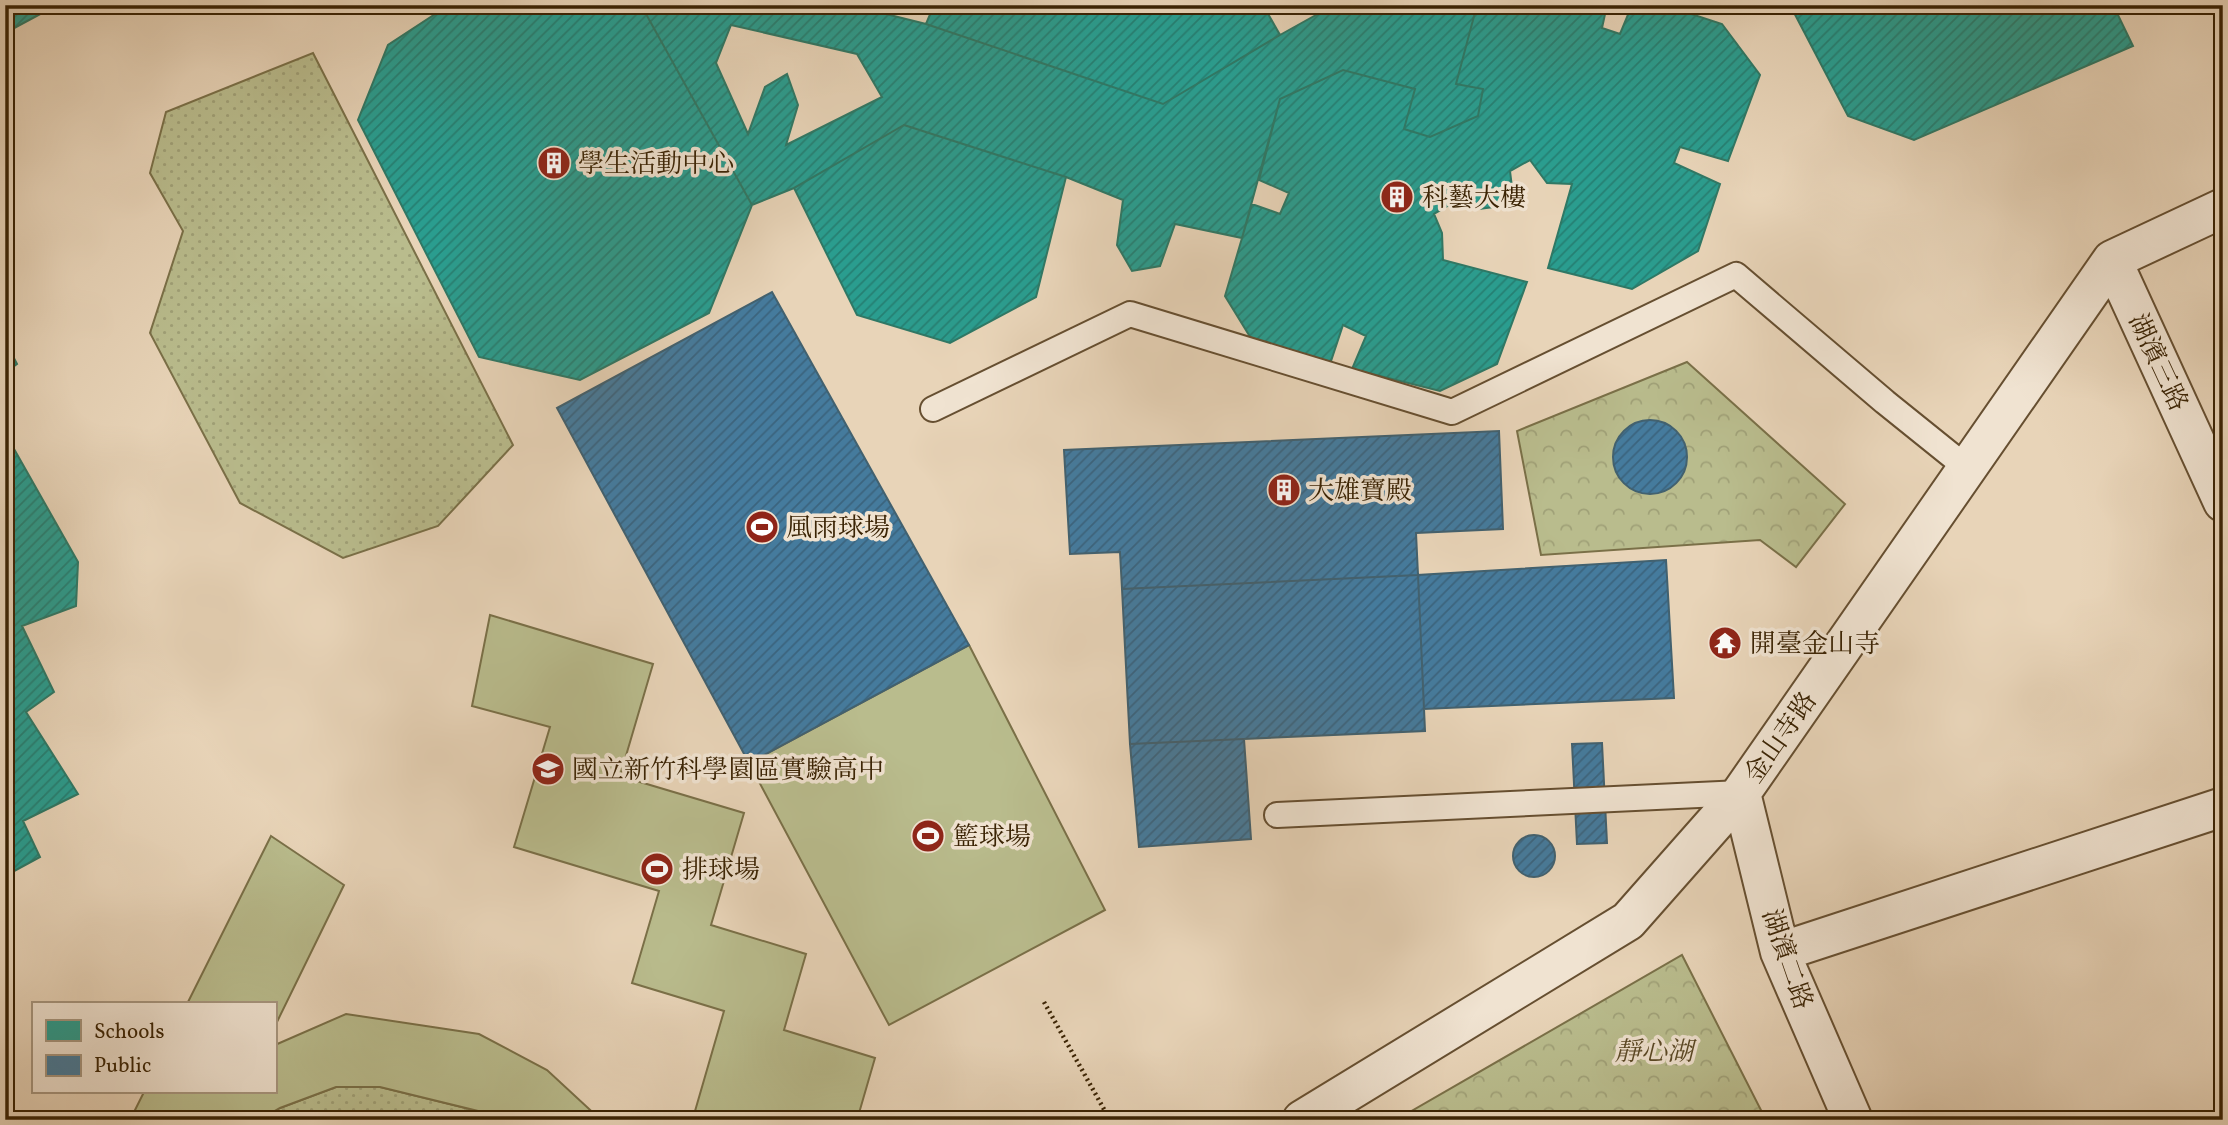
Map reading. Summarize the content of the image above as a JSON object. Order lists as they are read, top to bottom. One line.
{"streets":{"street":["湖濱三路","金山寺路","湖濱二路"]},"crossings":[["湖濱三路","金山寺路"],["金山寺路","湖濱二路"]],"parks":["靜心湖"],"places":{"building":["學生活動中心","科藝大樓","大雄寶殿"],"sports":["風雨球場","籃球場","排球場"],"temple":["開臺金山寺"],"school or university":["國立新竹科學園區實驗高中"]},"legend":["Schools","Public"]}
